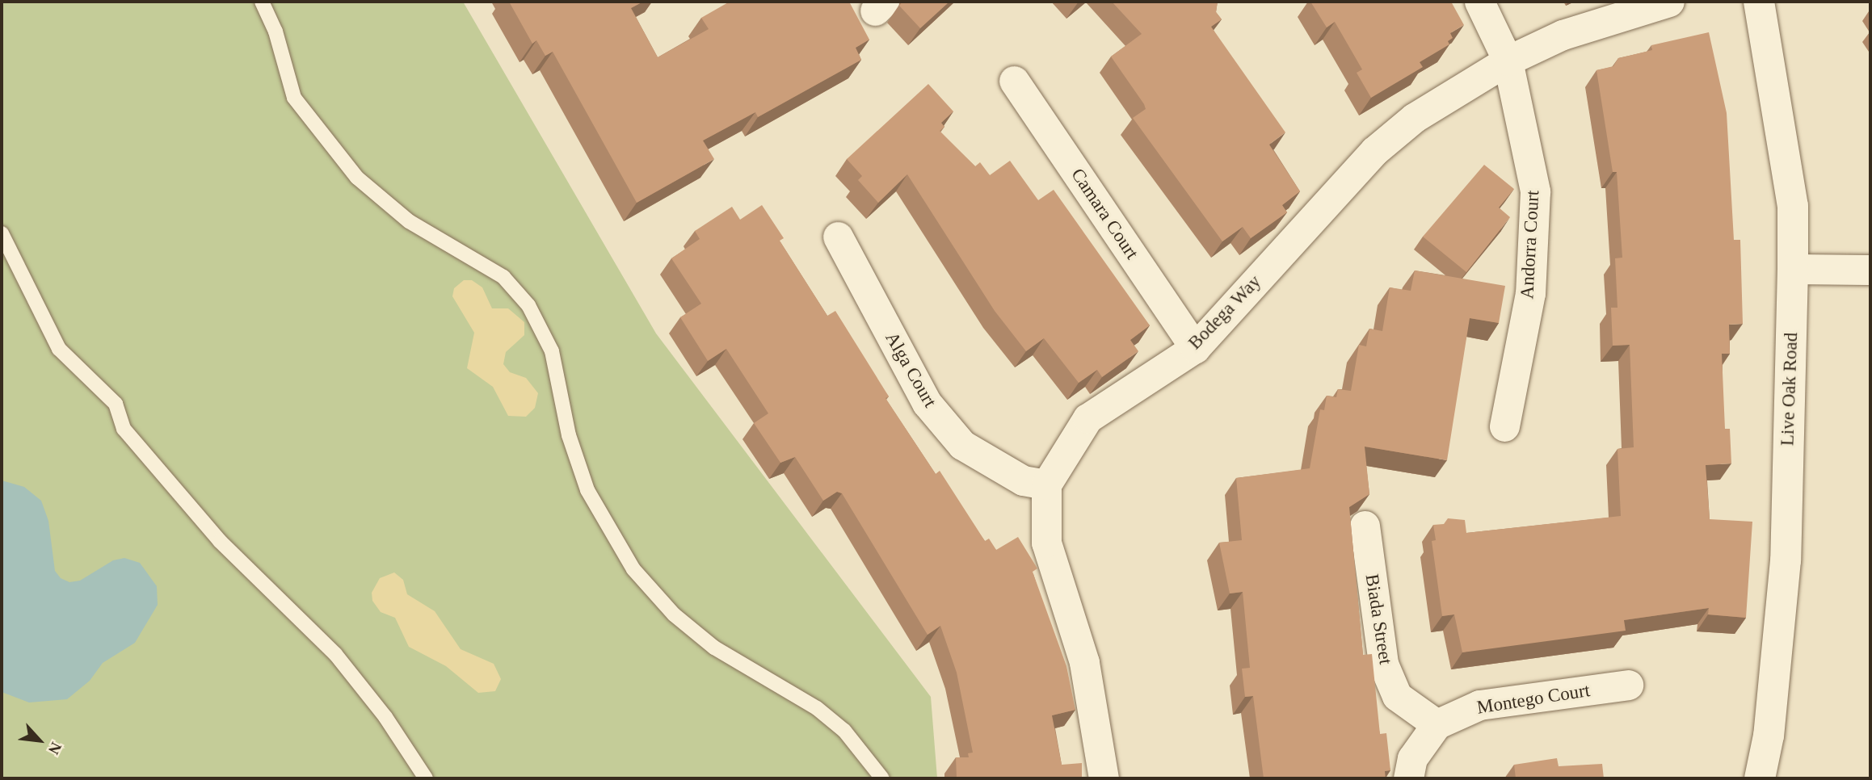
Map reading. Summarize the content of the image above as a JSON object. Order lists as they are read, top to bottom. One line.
{"streets":{"street":["Camara Court","Andorra Court","Bodega Way","Alga Court","Live Oak Road","Biada Street","Montego Court"]},"crossings":[["Camara Court","Bodega Way"],["Andorra Court","Bodega Way"],["Bodega Way","Alga Court"],["Biada Street","Montego Court"]],"north":"bottom right"}
